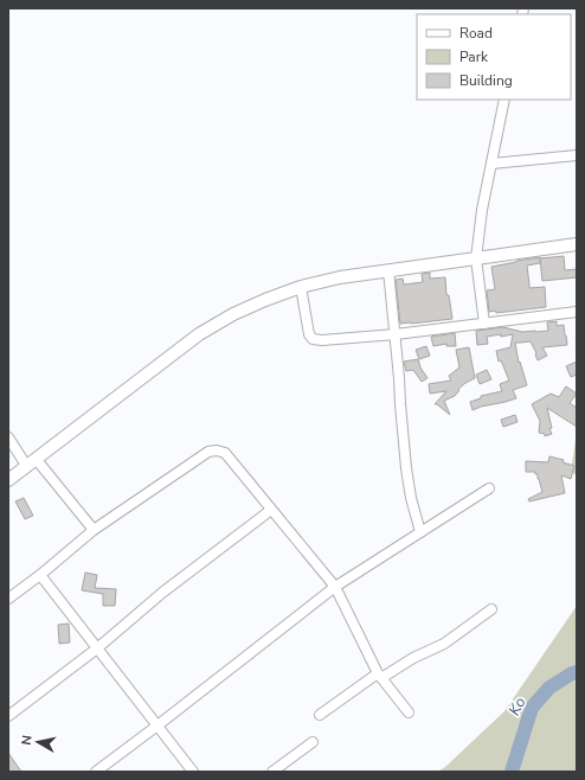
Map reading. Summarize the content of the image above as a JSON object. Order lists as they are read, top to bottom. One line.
{"water":["Ko"],"legend":["Road","Park","Building"],"north":"left"}
